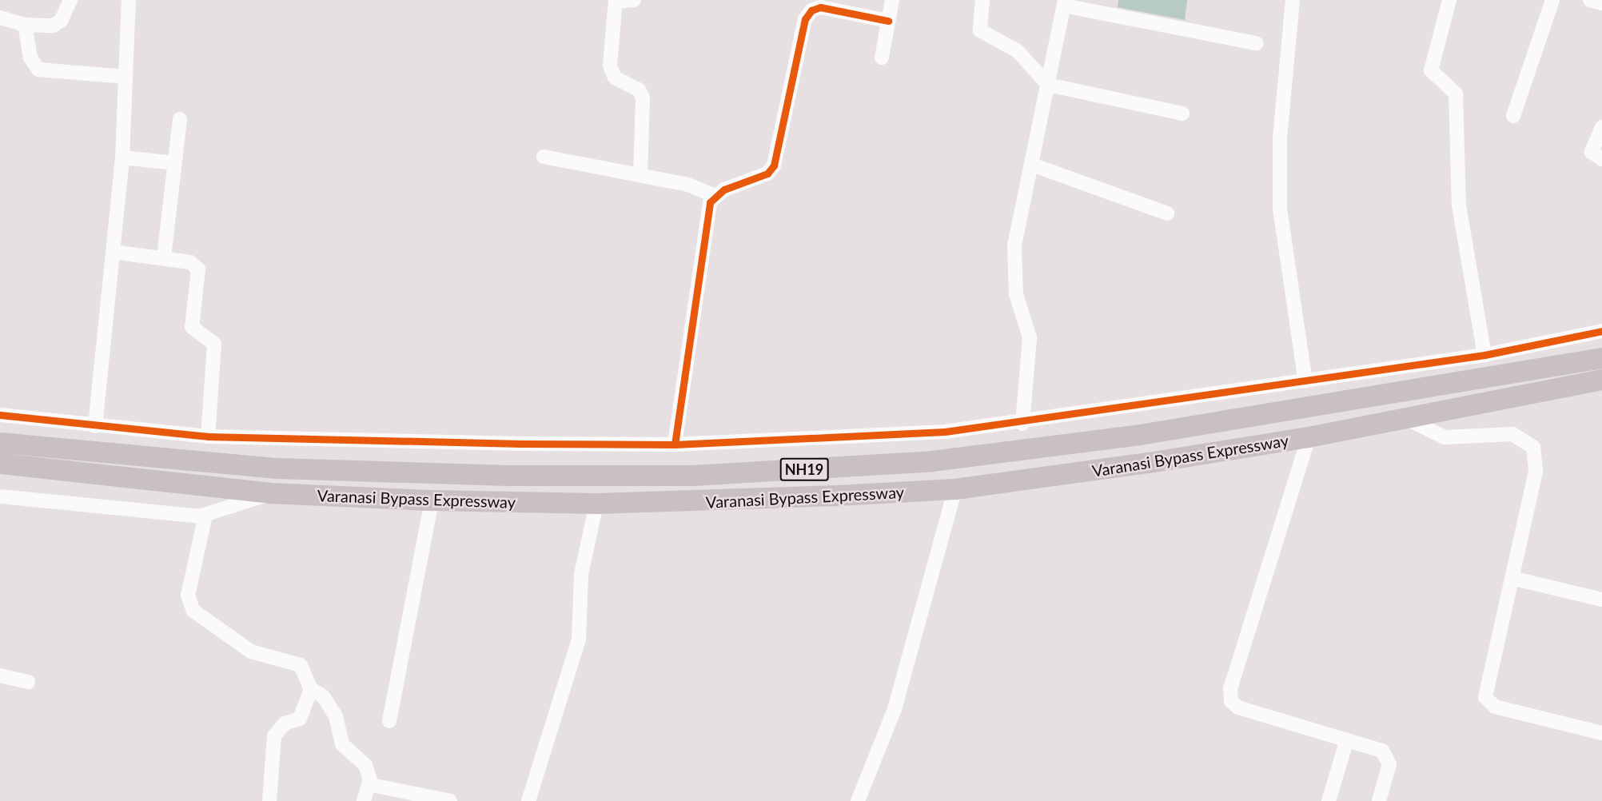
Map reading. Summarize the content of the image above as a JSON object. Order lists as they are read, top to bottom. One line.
{"streets":{"highway":["Varanasi Bypass Expressway","NH19"]}}
